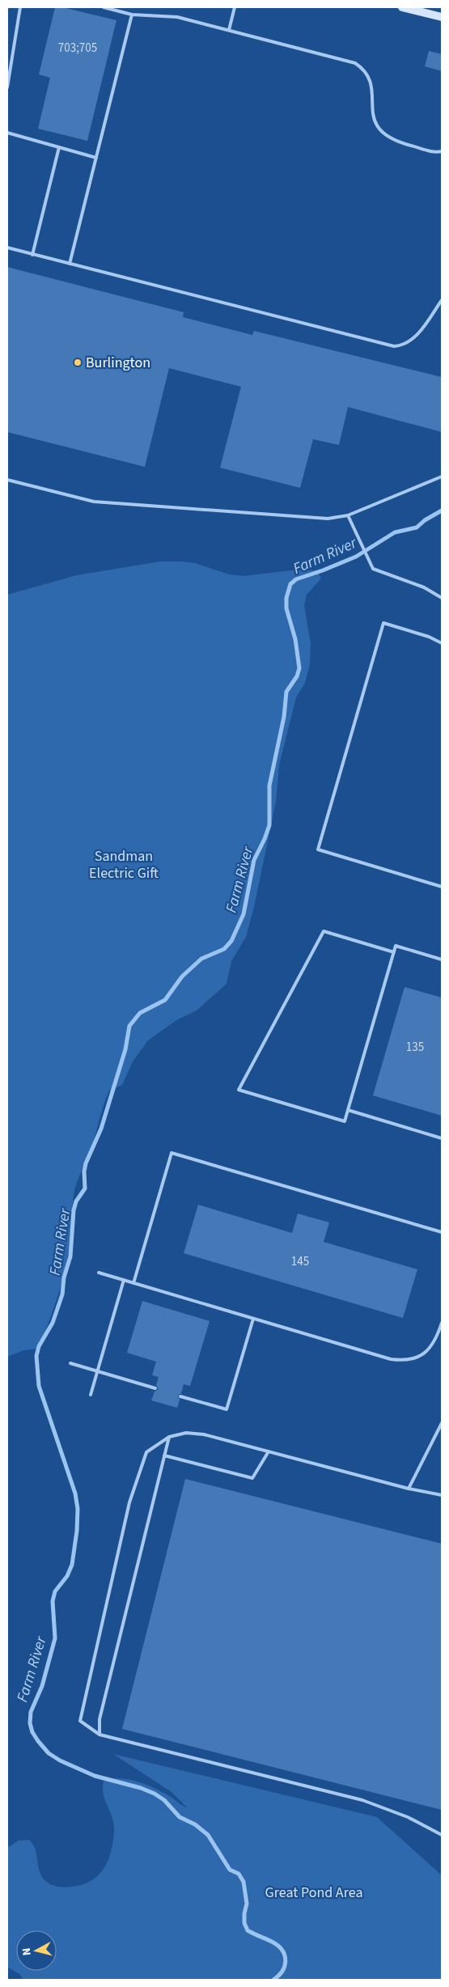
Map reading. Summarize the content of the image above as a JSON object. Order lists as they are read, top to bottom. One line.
{"water":["Farm River"],"parks":["Sandman Electric Gift","Great Pond Area"],"places":["Burlington"],"house_numbers":["703;705","135","145"],"north":"left"}
